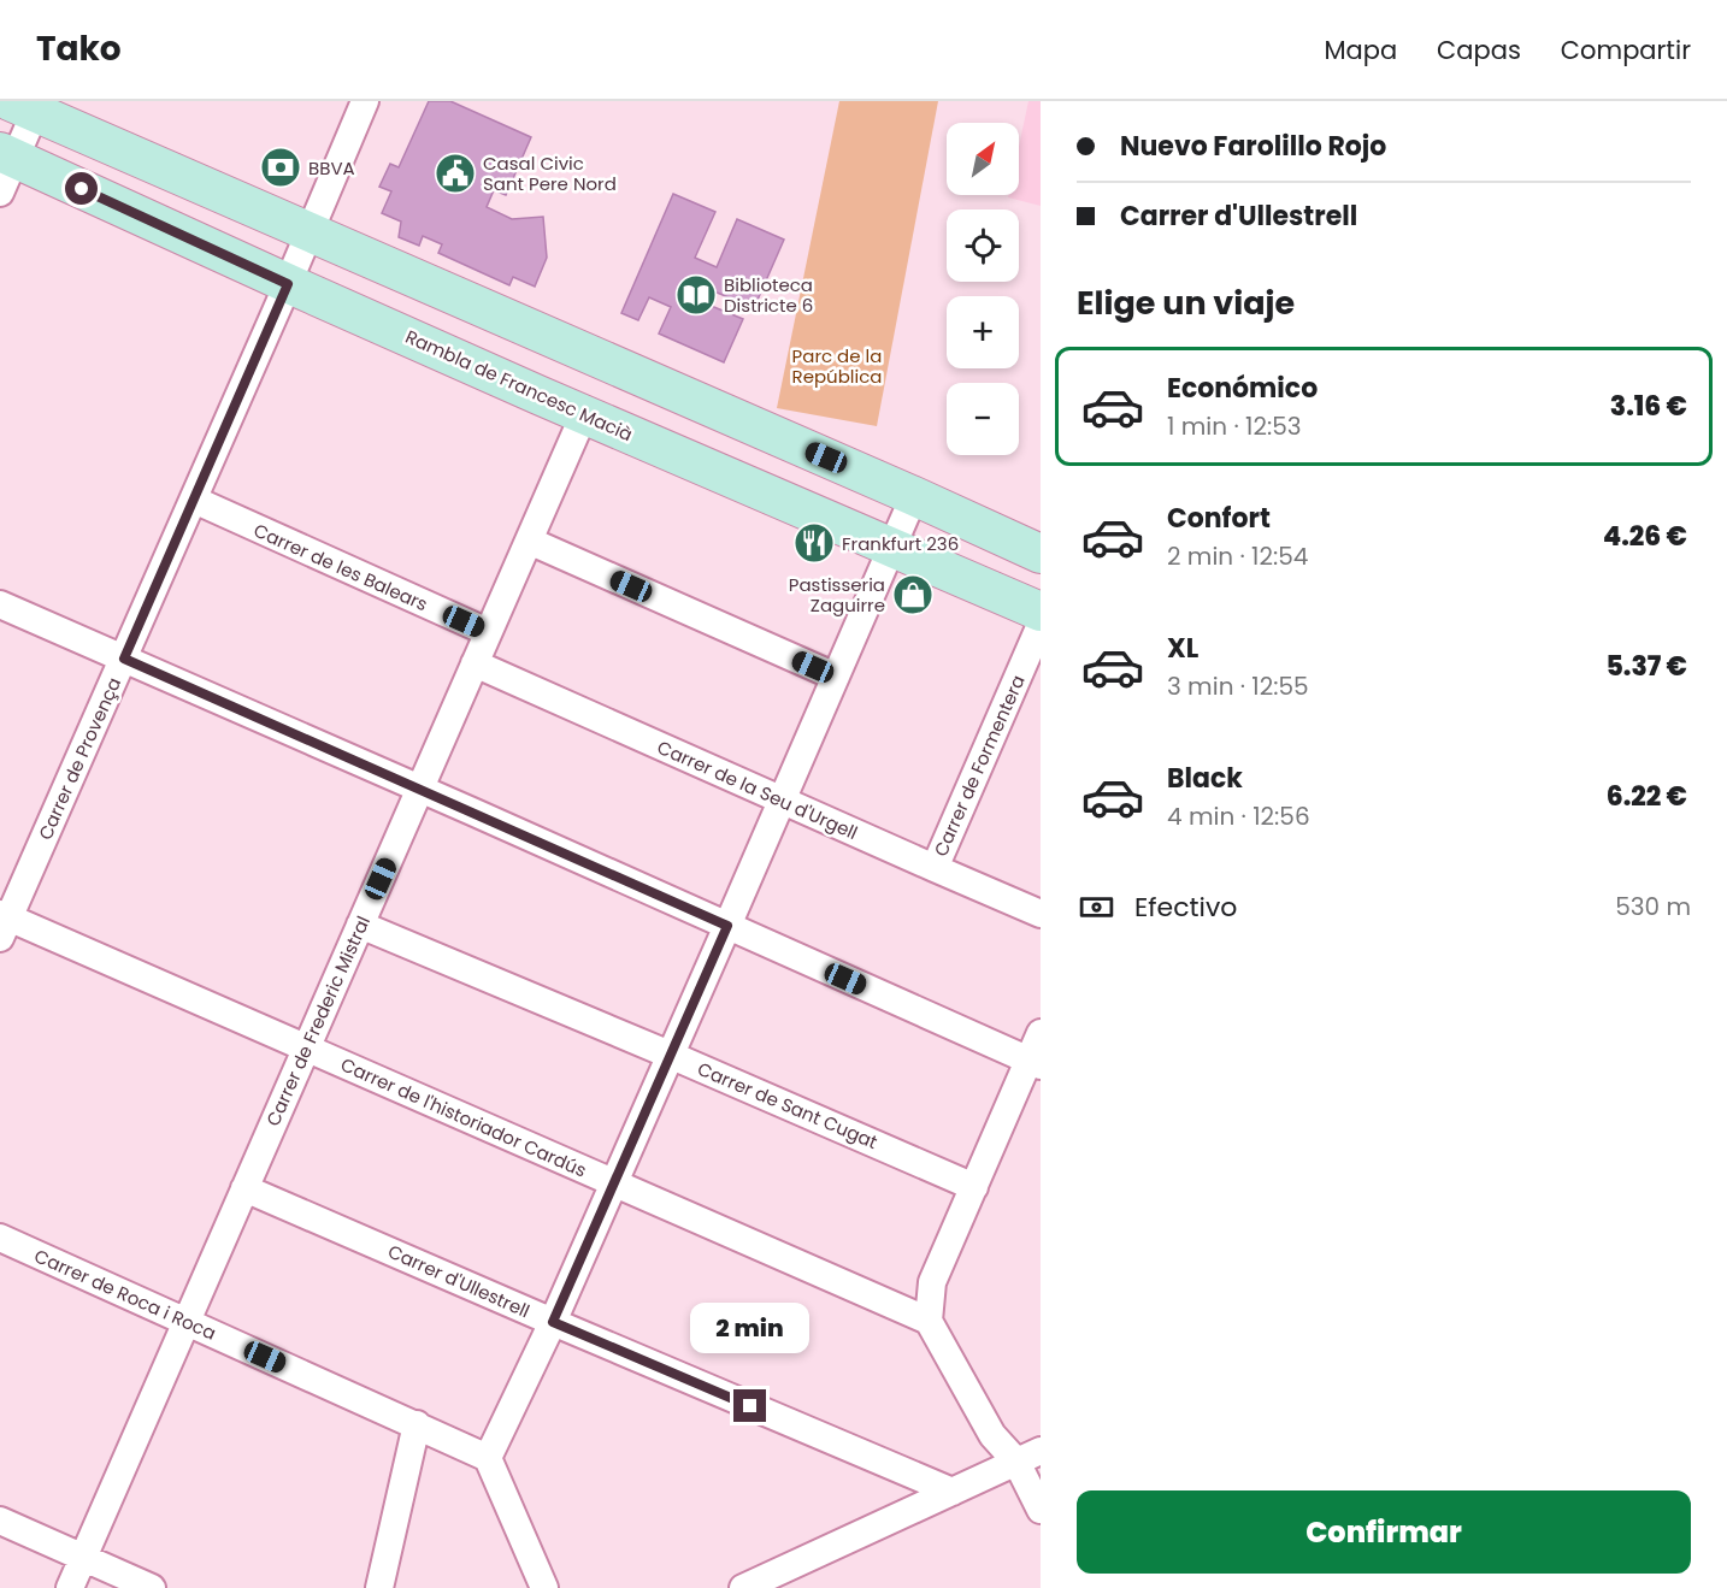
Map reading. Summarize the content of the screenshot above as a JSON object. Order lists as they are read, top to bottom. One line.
{"streets":{"street":["Rambla de Francesc Macià","Carrer de les Balears","Carrer de Provença","Carrer de Formentera","Carrer de la Seu d'Urgell","Carrer de Frederic Mistral","Carrer de Sant Cugat","Carrer de l'historiador Cardús","Carrer d'Ullestrell","Carrer de Roca i Roca"]},"crossings":[["Rambla de Francesc Macià","Carrer de Provença"],["Rambla de Francesc Macià","Carrer de Frederic Mistral"],["Carrer de les Balears","Carrer de Provença"],["Carrer de les Balears","Carrer de Frederic Mistral"],["Carrer de Provença","Carrer de l'historiador Cardús"],["Carrer de Formentera","Carrer de la Seu d'Urgell"],["Carrer de la Seu d'Urgell","Carrer de Frederic Mistral"],["Carrer de Frederic Mistral","Carrer de Sant Cugat"],["Carrer de Frederic Mistral","Carrer de l'historiador Cardús"],["Carrer de Frederic Mistral","Carrer d'Ullestrell"],["Carrer de Frederic Mistral","Carrer de Roca i Roca"]],"parks":["Parc de la República"],"places":{"bank":["BBVA"],"public building":["Casal Civic Sant Pere Nord"],"library":["Biblioteca Districte 6"],"restaurant":["Frankfurt 236"],"shop":["Pastisseria Zaguirre"]},"north":"top right","page":{"header":"Tako","nav":["Mapa","Capas","Compartir"],"banner":["Nuevo Farolillo Rojo","Carrer d'Ullestrell"],"map_buttons":["+","−"],"heading":"Elige un viaje","list":[{"name":"Económico","note":"1 min · 12:53","value":"3.16 €"},{"name":"Confort","note":"2 min · 12:54","value":"4.26 €"},{"name":"XL","note":"3 min · 12:55","value":"5.37 €"},{"name":"Black","note":"4 min · 12:56","value":"6.22 €"}],"pay":["Efectivo","530 m"],"bubble":"2 min","buttons":"Confirmar"}}
